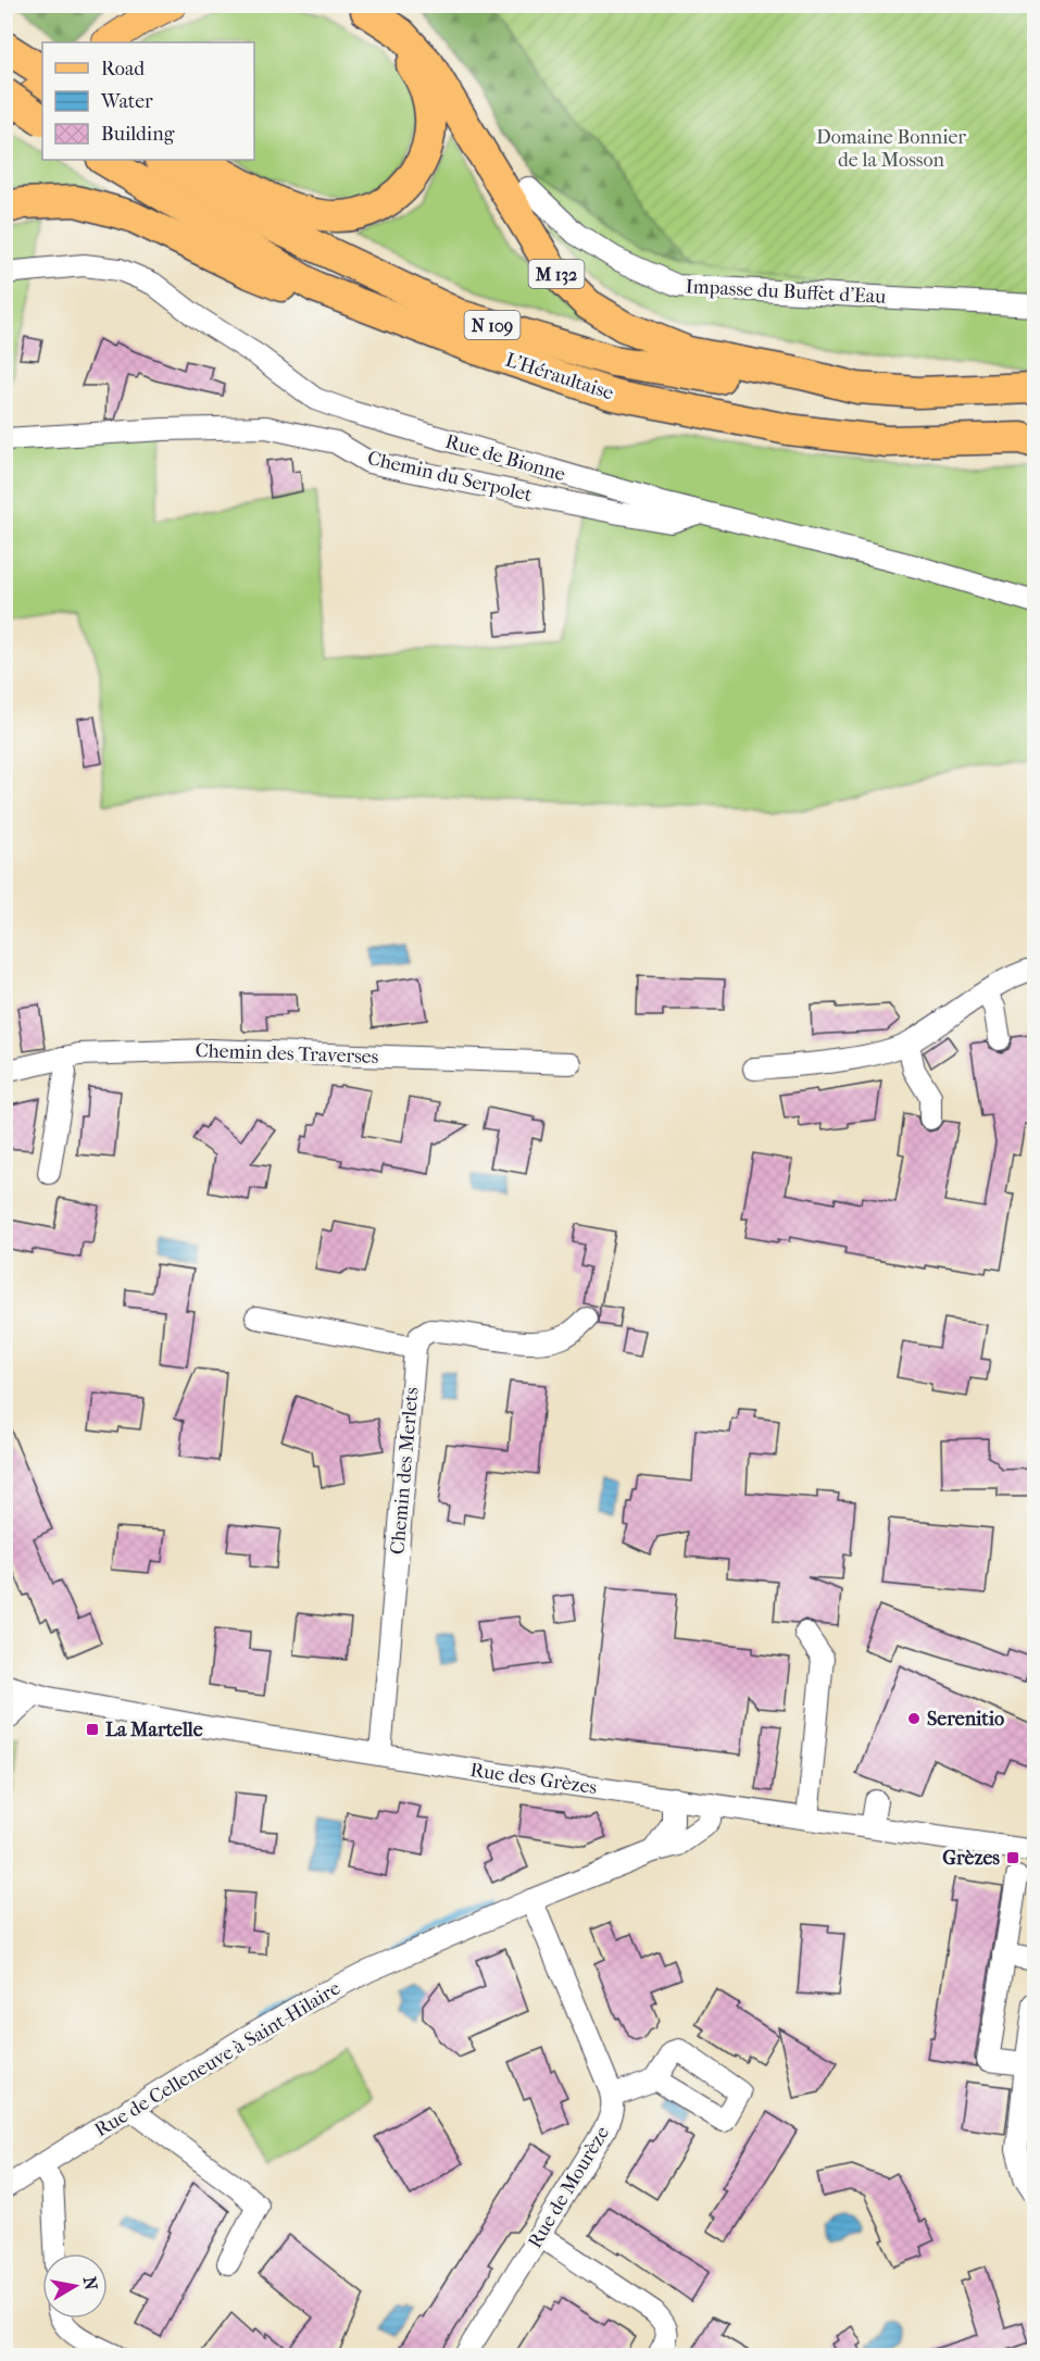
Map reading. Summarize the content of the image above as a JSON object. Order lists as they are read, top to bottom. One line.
{"streets":{"highway":["M 132","N 109","L'Héraultaise"],"street":["Impasse du Buffet d'Eau","Rue de Bionne","Chemin du Serpolet","Chemin des Traverses","Chemin des Merlets","Rue des Grèzes","Rue de Celleneuve à Saint-Hilaire","Rue de Mourèze"]},"crossings":[["M 132","N 109"],["M 132","L'Héraultaise"],["N 109","L'Héraultaise"],["Rue de Bionne","Chemin du Serpolet"],["Chemin des Merlets","Rue des Grèzes"],["Rue des Grèzes","Rue de Celleneuve à Saint-Hilaire"]],"parks":["Domaine Bonnier de la Mosson"],"places":{"other":["Serenitio"],"transit":["La Martelle","Grèzes"]},"legend":["Road","Water","Building"],"north":"right"}
